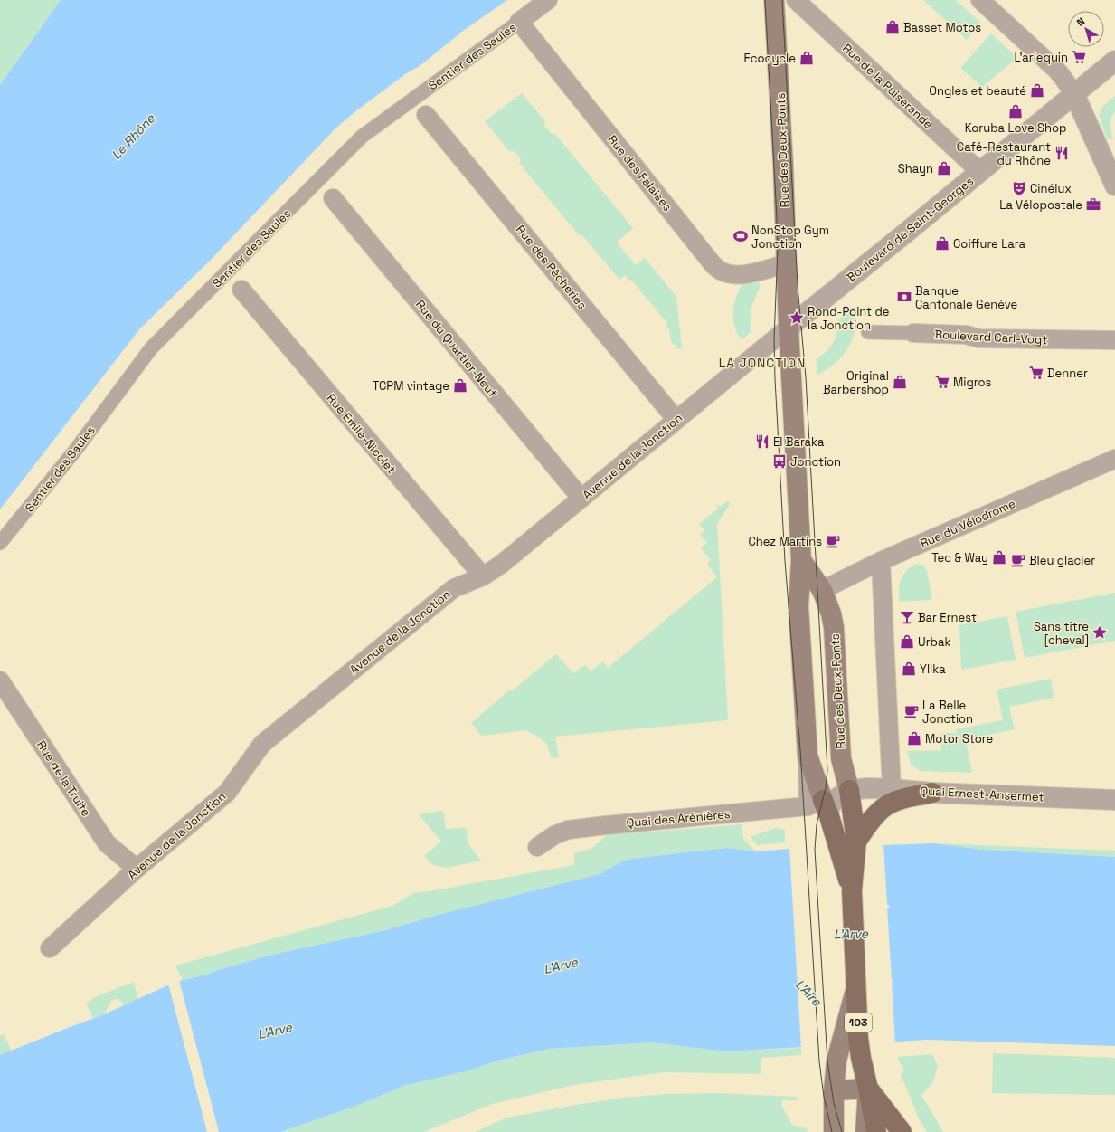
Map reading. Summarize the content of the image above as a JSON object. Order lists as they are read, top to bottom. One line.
{"streets":{"main road":["Rue des Deux-Ponts","103"],"street":["Sentier des Saules","Rue de la Puiserande","Rue des Falaises","Boulevard de Saint-Georges","Rue des Pêcheries","Boulevard Carl-Vogt","Rue du Quartier-Neuf","Rue Emile-Nicolet","Avenue de la Jonction","Rue du Vélodrome","Rue de la Truite","Quai Ernest-Ansermet","Quai des Arénières"]},"crossings":[["Sentier des Saules","Rue des Falaises"],["Rue de la Puiserande","Boulevard de Saint-Georges"],["Rue des Deux-Ponts","Rue des Falaises"],["Rue des Deux-Ponts","Boulevard de Saint-Georges"],["Rue des Deux-Ponts","Avenue de la Jonction"],["Rue des Deux-Ponts","Rue du Vélodrome"],["Rue des Deux-Ponts","Quai Ernest-Ansermet"],["Rue des Deux-Ponts","Quai des Arénières"],["Rue des Deux-Ponts","103"],["Boulevard de Saint-Georges","Avenue de la Jonction"],["Rue des Pêcheries","Avenue de la Jonction"],["Rue du Quartier-Neuf","Avenue de la Jonction"],["Rue Emile-Nicolet","Avenue de la Jonction"],["Avenue de la Jonction","Rue de la Truite"]],"districts":["LA JONCTION"],"water":["Le Rhône","L'Arve","L'Aire"],"places":{"shop":["Basset Motos","Ecocycle","Ongles et beauté","Koruba Love Shop","Shayn","Coiffure Lara","Original Barbershop","TCPM vintage","Tec & Way","Urbak","Yllka","Motor Store"],"supermarket":["L'arlequin","Denner","Migros"],"restaurant":["Café-Restaurant du Rhône","El Baraka"],"theatre":["Cinélux"],"office":["La Vélopostale"],"sports":["NonStop Gym Jonction"],"bank":["Banque Cantonale Genève"],"place":["Rond-Point de la Jonction","Sans titre [cheval]"],"bus stop":["Jonction"],"cafe":["Chez Martins","Bleu glacier","La Belle Jonction"],"bar":["Bar Ernest"]},"north":"top left"}
